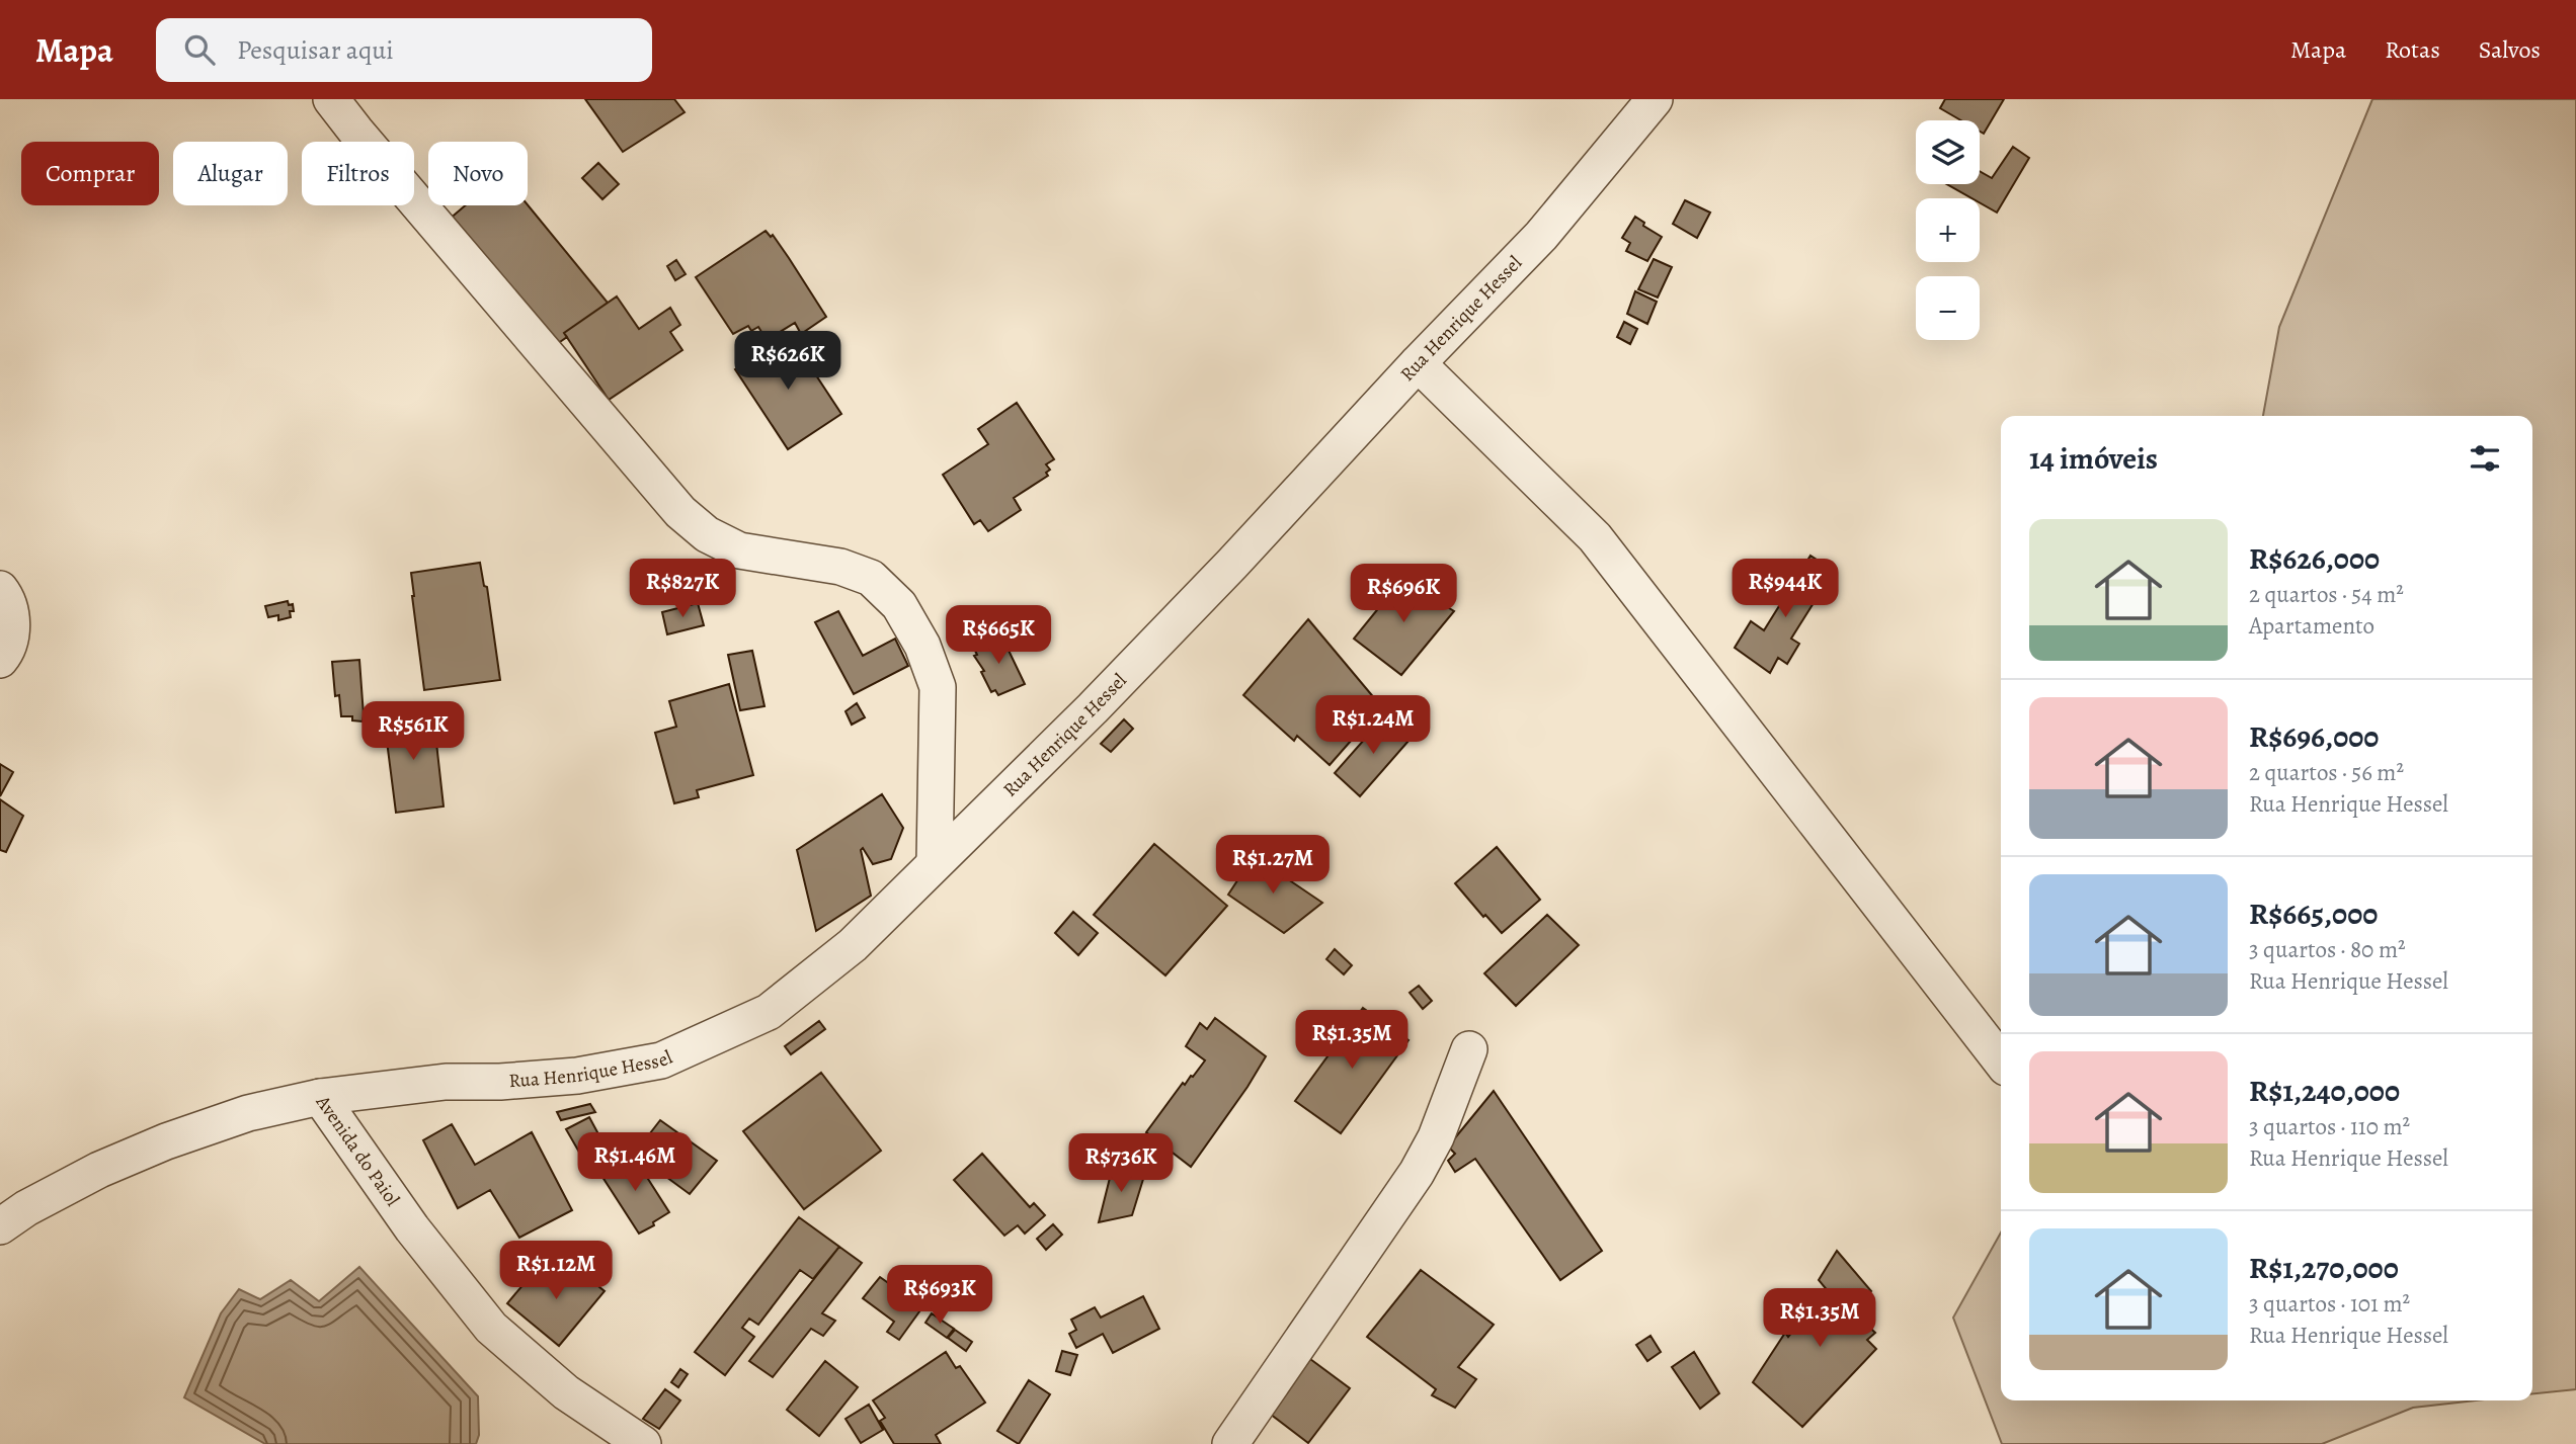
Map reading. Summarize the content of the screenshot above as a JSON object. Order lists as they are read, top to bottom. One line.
{"streets":{"street":["Rua Henrique Hessel","Avenida do Paiol"]},"crossings":[["Rua Henrique Hessel","Avenida do Paiol"]],"page":{"header":"Mapa","search":"Pesquisar aqui","nav":["Mapa","Rotas","Salvos"],"map_buttons":["+","−"],"chip":["Comprar","Alugar","Filtros","Novo"],"price":["R$626K","R$827K","R$944K","R$696K","R$665K","R$1.24M","R$561K","R$1.27M","R$1.35M","R$1.46M","R$736K","R$1.12M","R$693K","R$1.35M"],"heading":"14 imóveis","list":[{"name":"R$626,000","note":"2 quartos · 54 m² · Apartamento"},{"name":"R$696,000","note":"2 quartos · 56 m² · Rua Henrique Hessel"},{"name":"R$665,000","note":"3 quartos · 80 m² · Rua Henrique Hessel"},{"name":"R$1,240,000","note":"3 quartos · 110 m² · Rua Henrique Hessel"},{"name":"R$1,270,000","note":"3 quartos · 101 m² · Rua Henrique Hessel"}]}}
